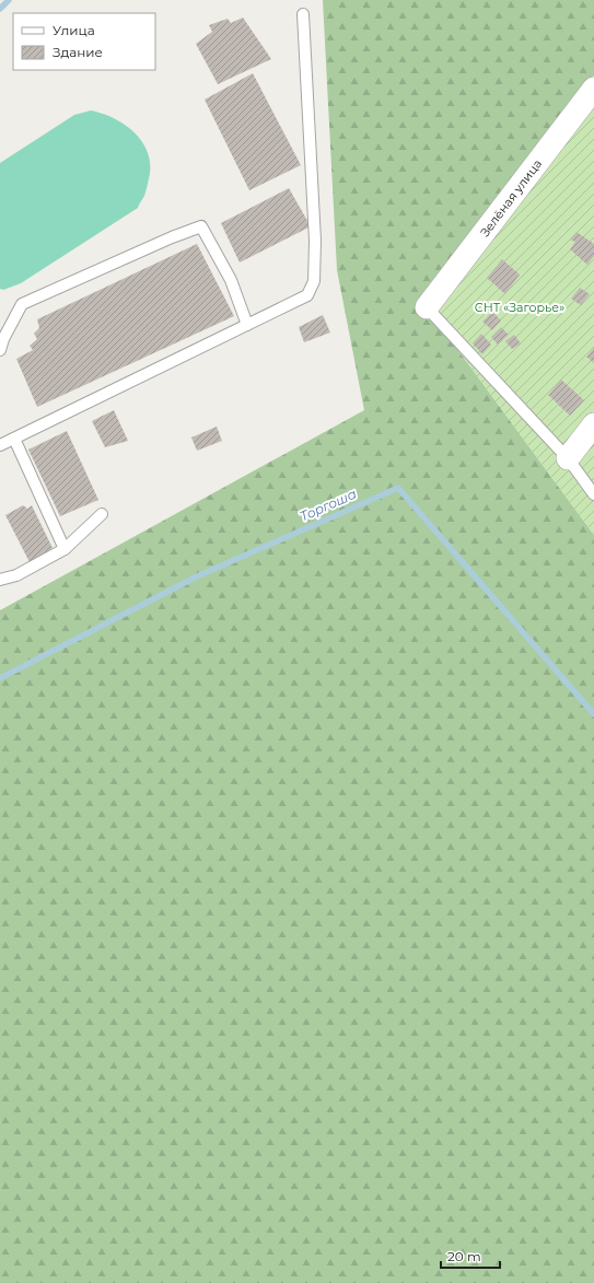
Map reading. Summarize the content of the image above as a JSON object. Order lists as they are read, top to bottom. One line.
{"streets":{"street":["Зелёная улица"]},"water":["Торгоша"],"parks":["СНТ «Загорье»"],"legend":["Улица","Здание"],"scale_bar":"20 m"}
